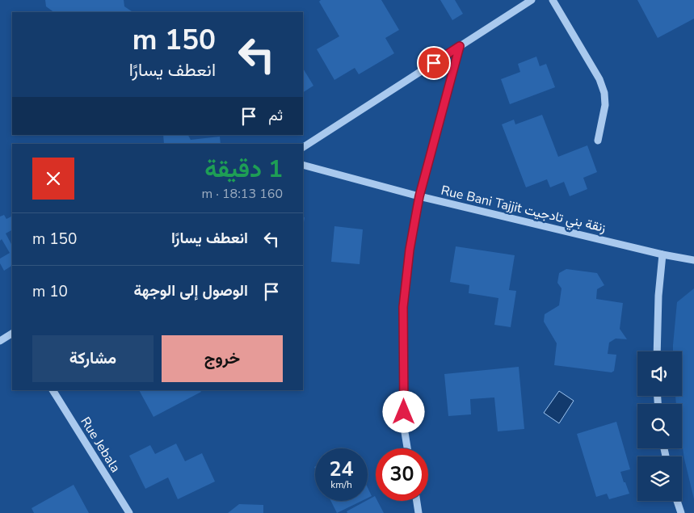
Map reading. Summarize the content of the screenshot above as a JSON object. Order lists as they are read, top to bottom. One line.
{"streets":{"street":["Rue Bani Tajjit زنقة بني تادجيت","Rue Jebala"]},"page":{"turn":["150 m","انعطف يسارًا"],"then":"ثم","heading":["1 دقيقة","160 m · 18:13"],"list":[{"name":"انعطف يسارًا","value":"150 m"},{"name":"الوصول إلى الوجهة","value":"10 m"}],"buttons":["خروج","مشاركة"],"speed":"24 km/h","limit":"30"}}
